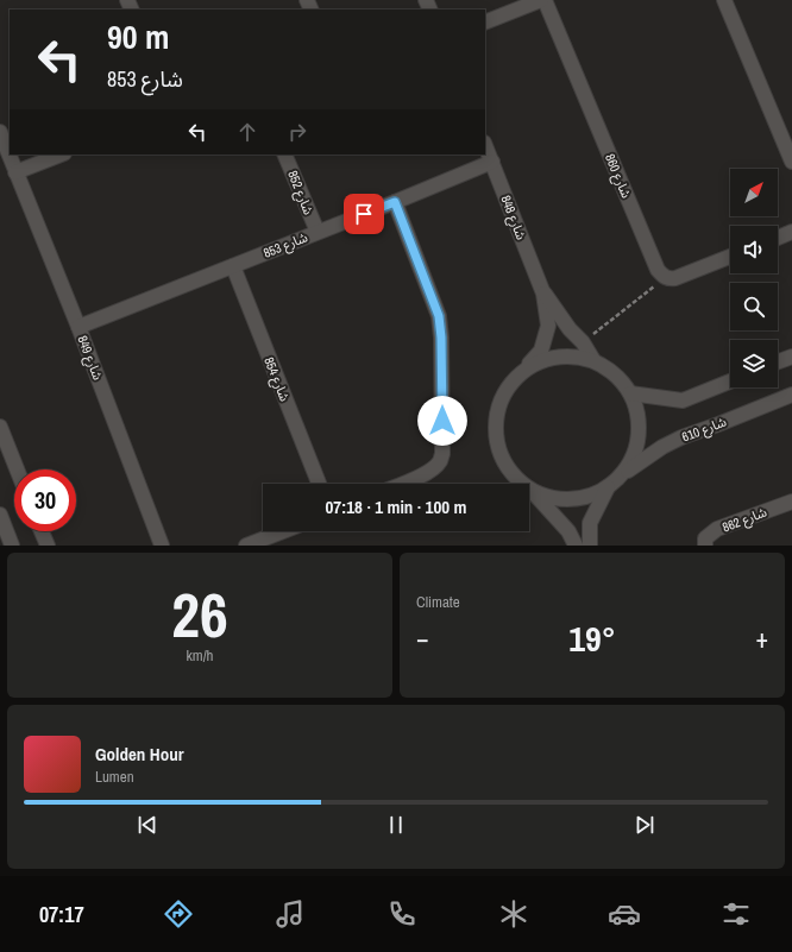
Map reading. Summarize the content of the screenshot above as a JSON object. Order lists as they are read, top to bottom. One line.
{"streets":{"street":["شارع 860","شارع 852","شارع 848","شارع 853","شارع 849","شارع 854","شارع 610","شارع 862"]},"crossings":[["شارع 852","شارع 853"],["شارع 848","شارع 853"],["شارع 848","شارع 610"],["شارع 853","شارع 849"],["شارع 853","شارع 854"]],"north":"top right","page":{"turn":["90 m","شارع 853"],"limit":"30","trip":"07:18 · 1 min · 100 m","tile":[["26","km/h"],"Climate"],"heat":["−","19°","+"],"song":["Golden Hour","Lumen"],"tabs":"07:17"}}
